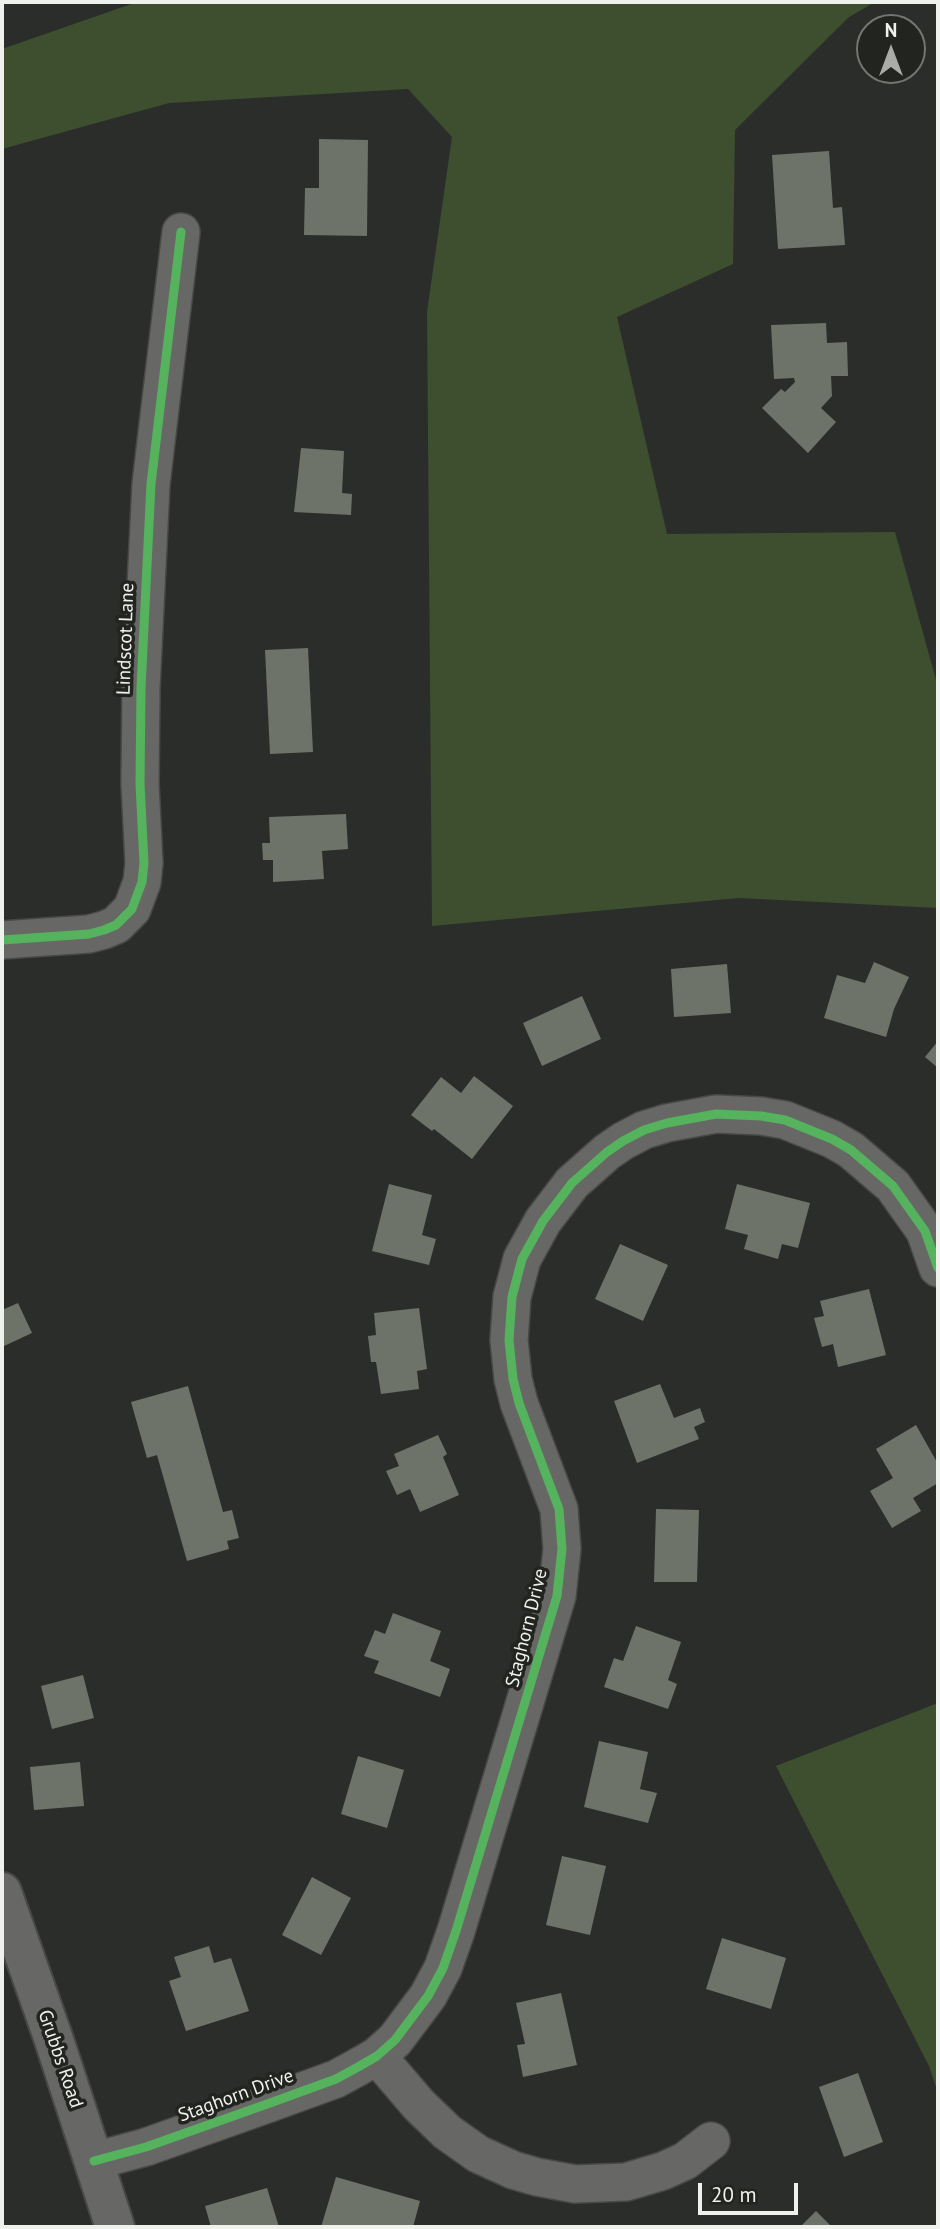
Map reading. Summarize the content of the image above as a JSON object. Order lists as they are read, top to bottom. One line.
{"streets":{"street":["Lindscot Lane","Staghorn Drive","Grubbs Road"]},"crossings":[["Staghorn Drive","Grubbs Road"]],"scale_bar":"20 m","north":"top"}
